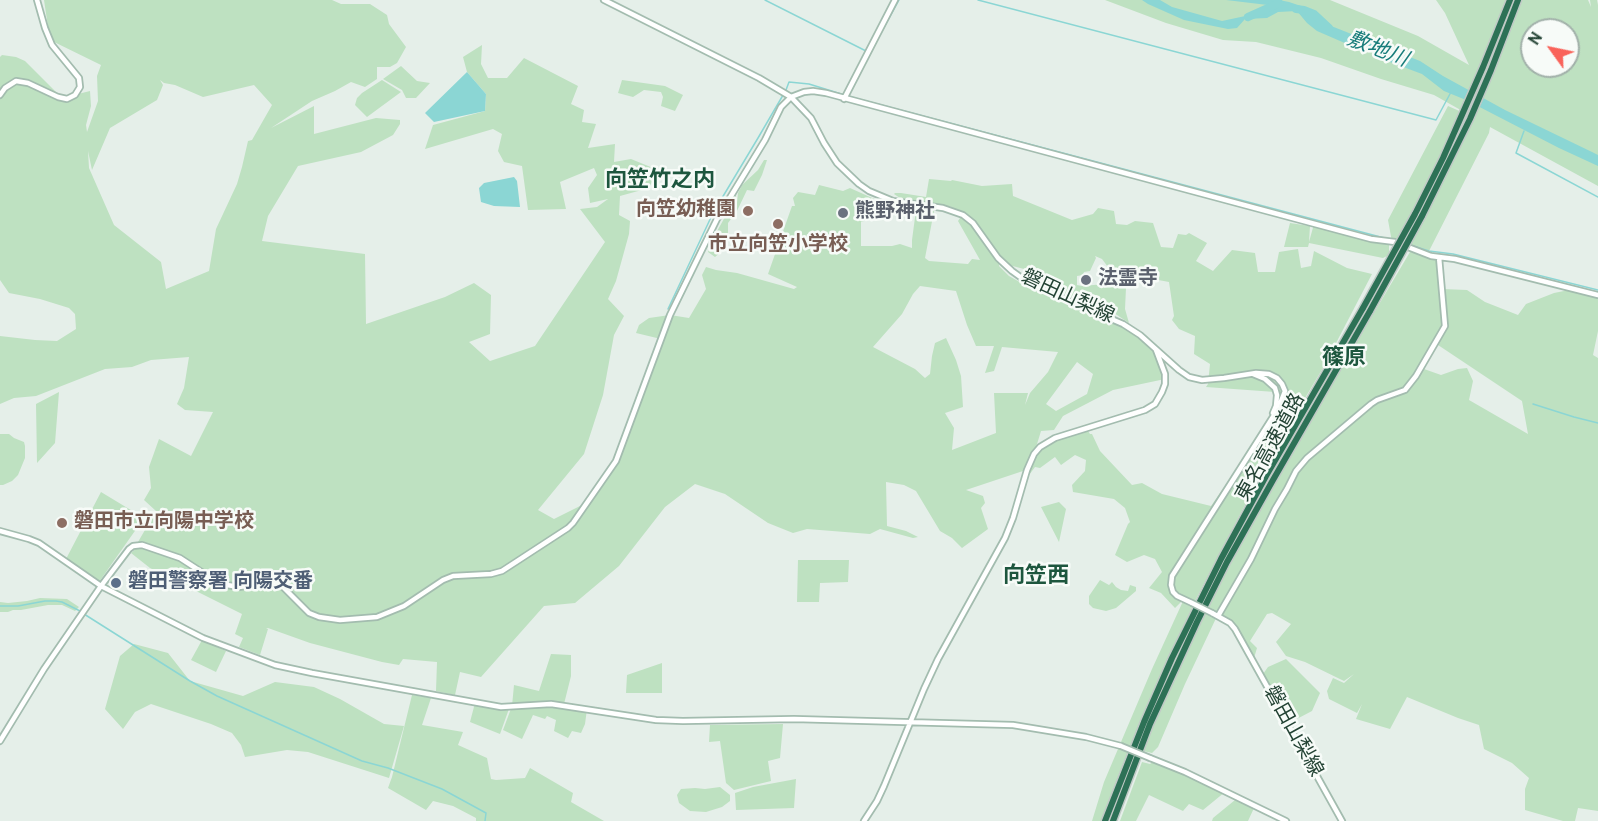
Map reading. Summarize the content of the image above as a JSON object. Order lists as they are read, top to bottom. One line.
{"streets":{"highway":["東名高速道路"],"street":["磐田山梨線"]},"districts":["向笠竹之内","篠原","向笠西"],"water":["敷地川"],"places":["向笠幼稚園","熊野神社","市立向笠小学校","法霊寺","磐田市立向陽中学校","磐田警察署 向陽交番"],"north":"top left"}
